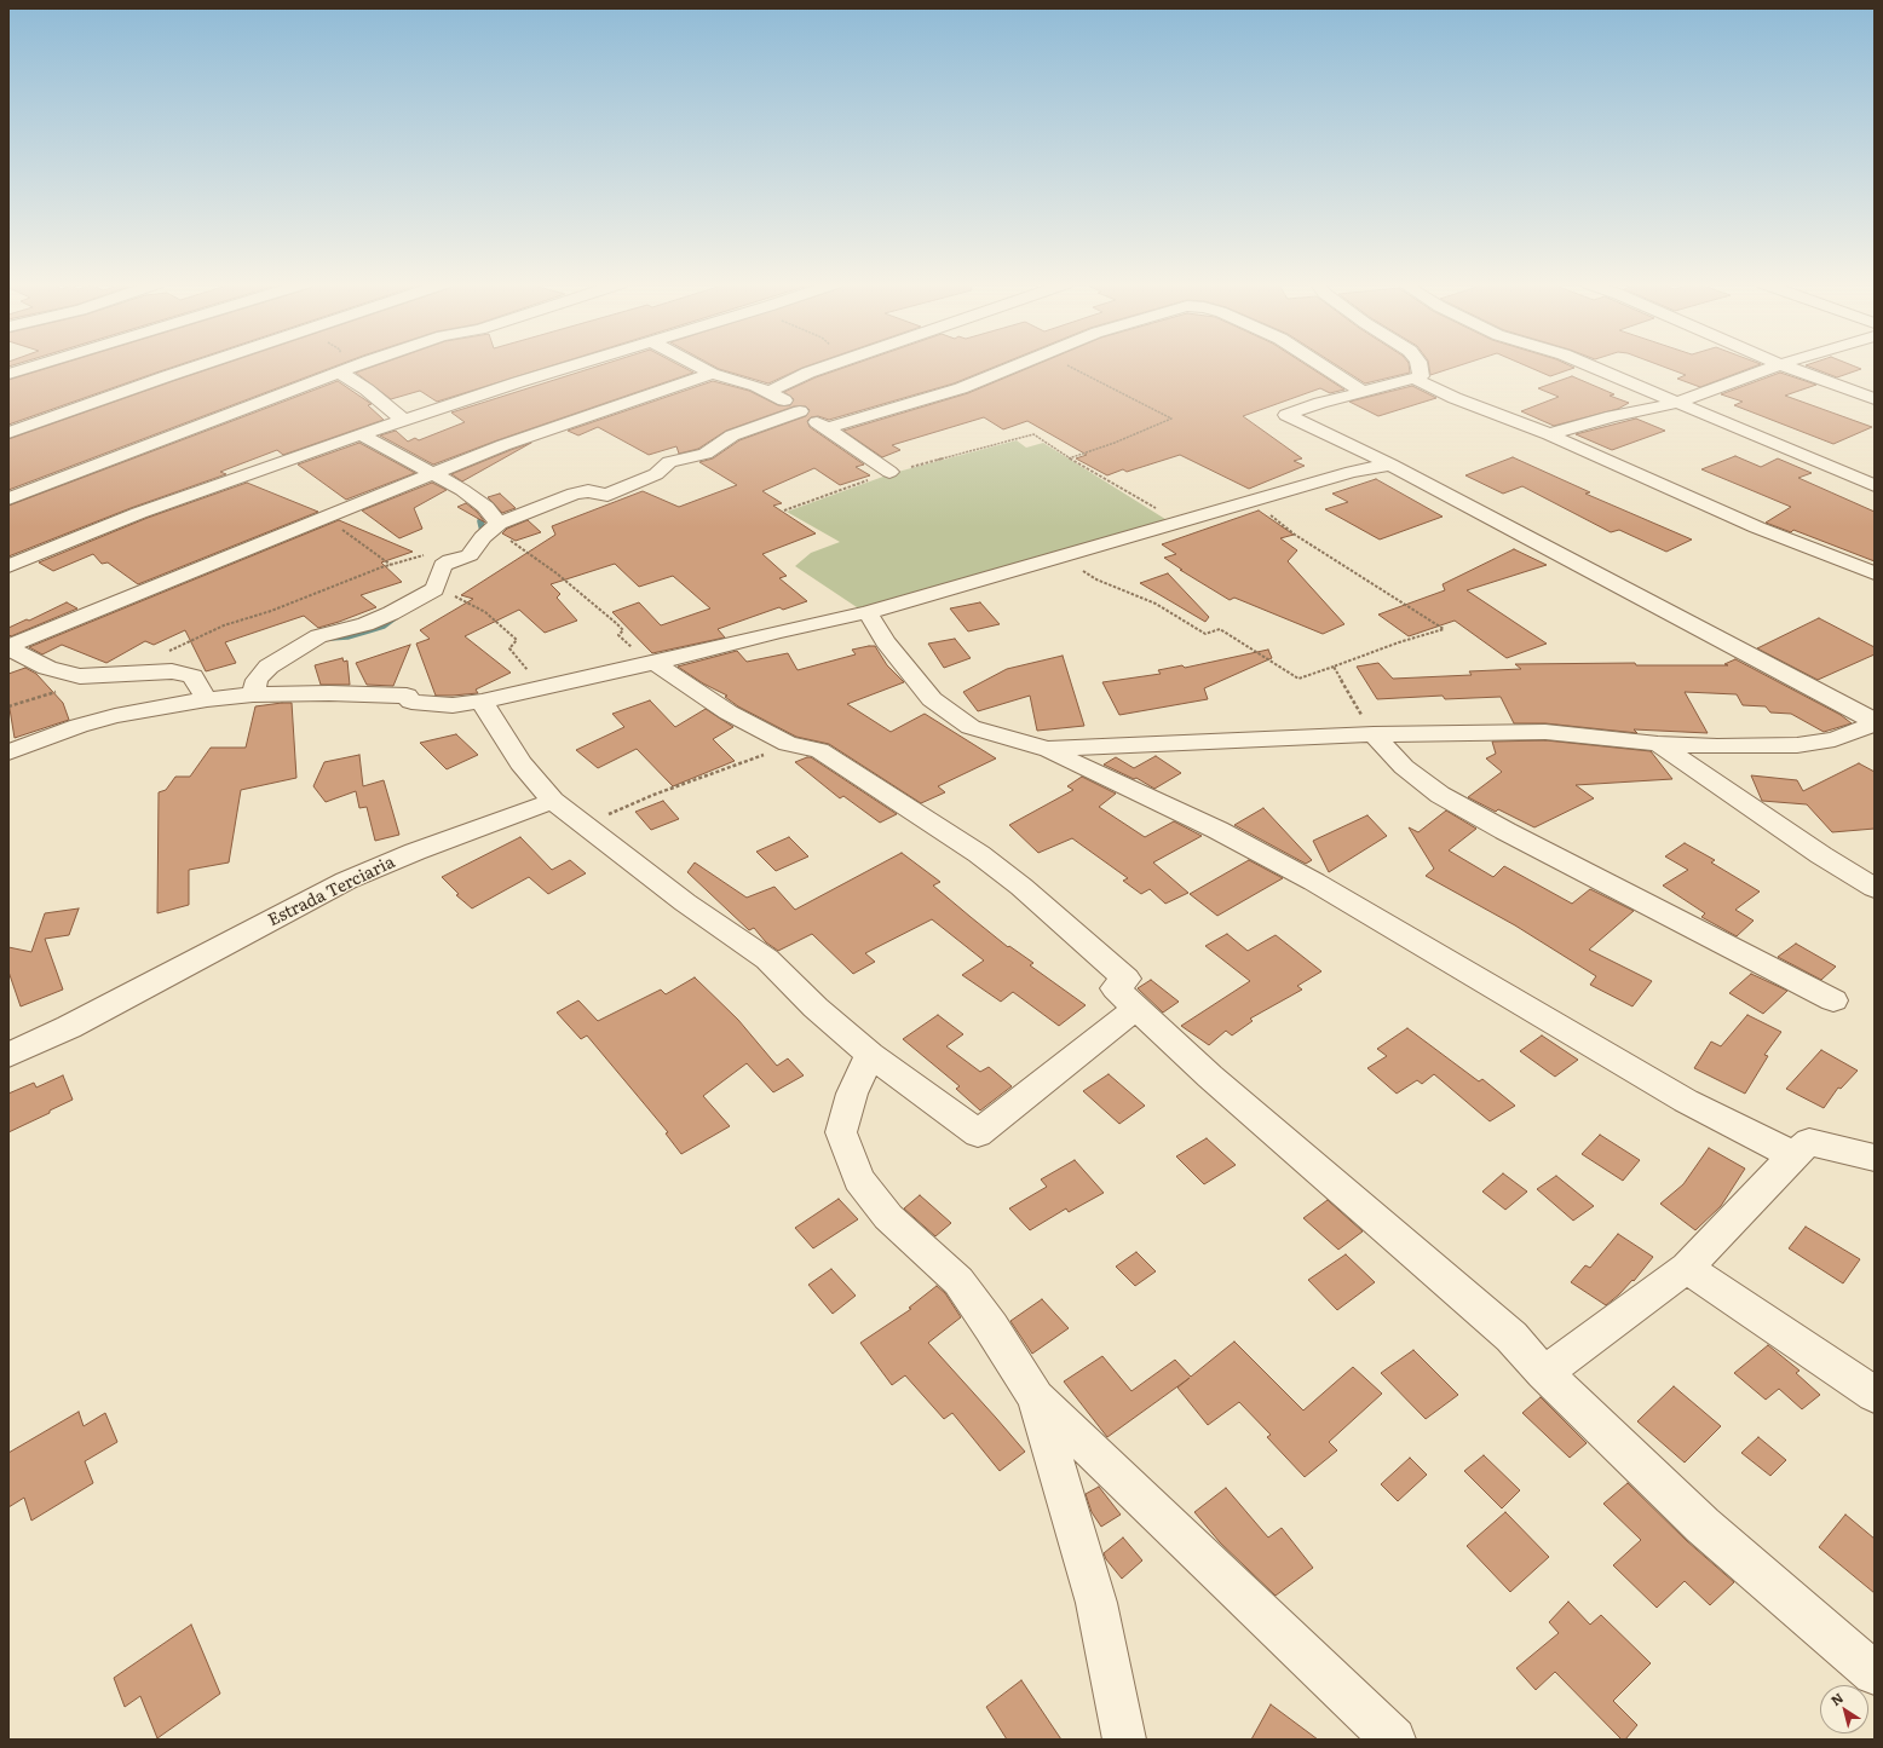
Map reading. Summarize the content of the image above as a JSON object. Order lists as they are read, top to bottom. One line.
{"streets":{"street":["Estrada Terciaria"]},"north":"top left"}
